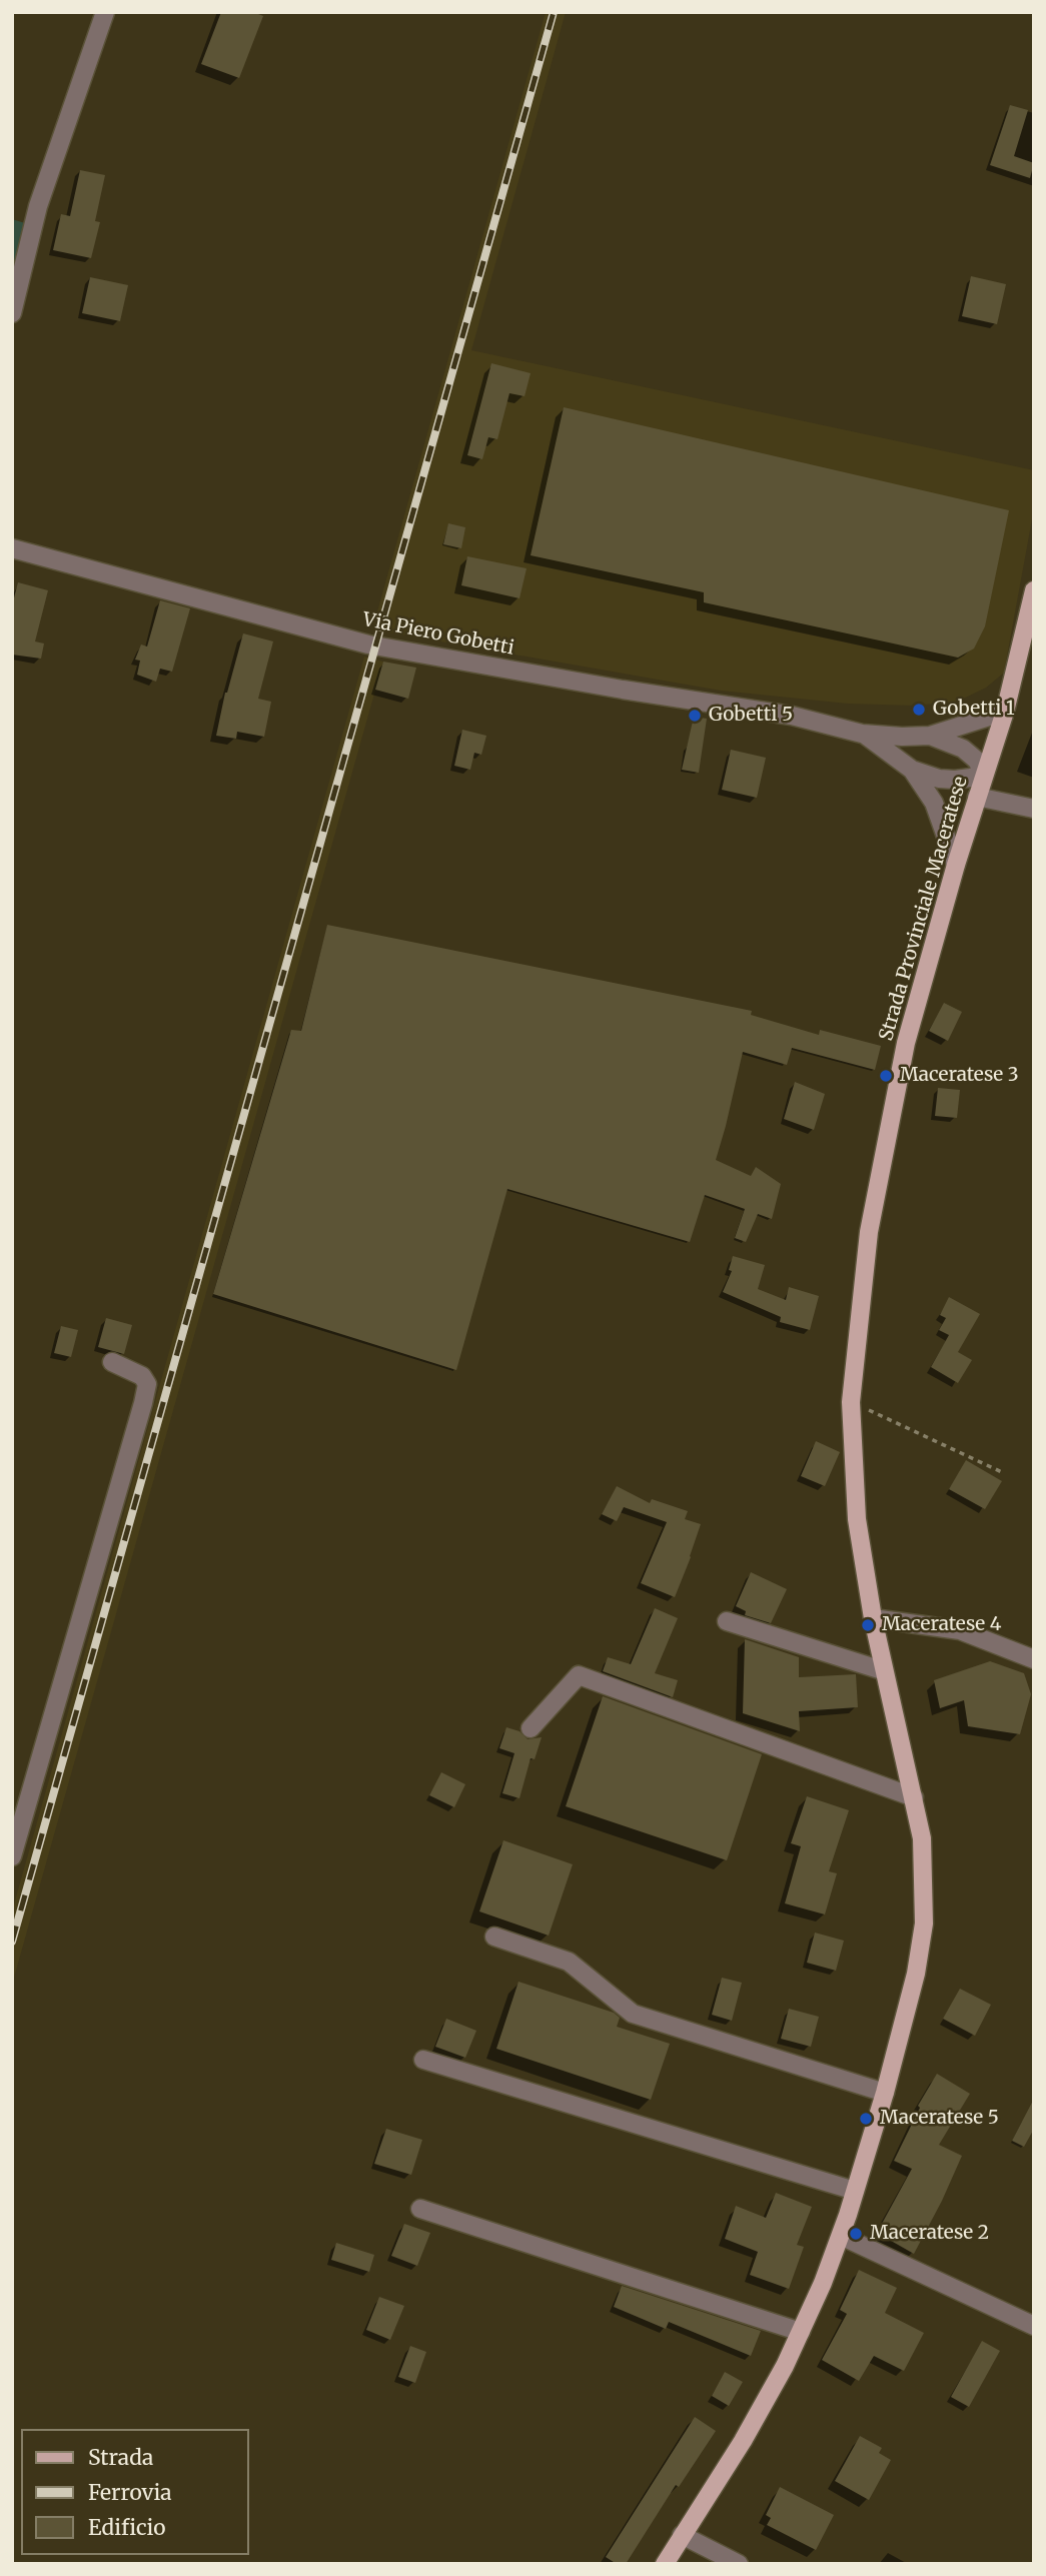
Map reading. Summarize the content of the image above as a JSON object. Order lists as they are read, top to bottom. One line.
{"streets":{"main road":["Strada Provinciale Maceratese"],"street":["Via Piero Gobetti"]},"places":["Gobetti 1","Gobetti 5","Maceratese 3","Maceratese 4","Maceratese 5","Maceratese 2"],"legend":["Strada","Ferrovia","Edificio"]}
